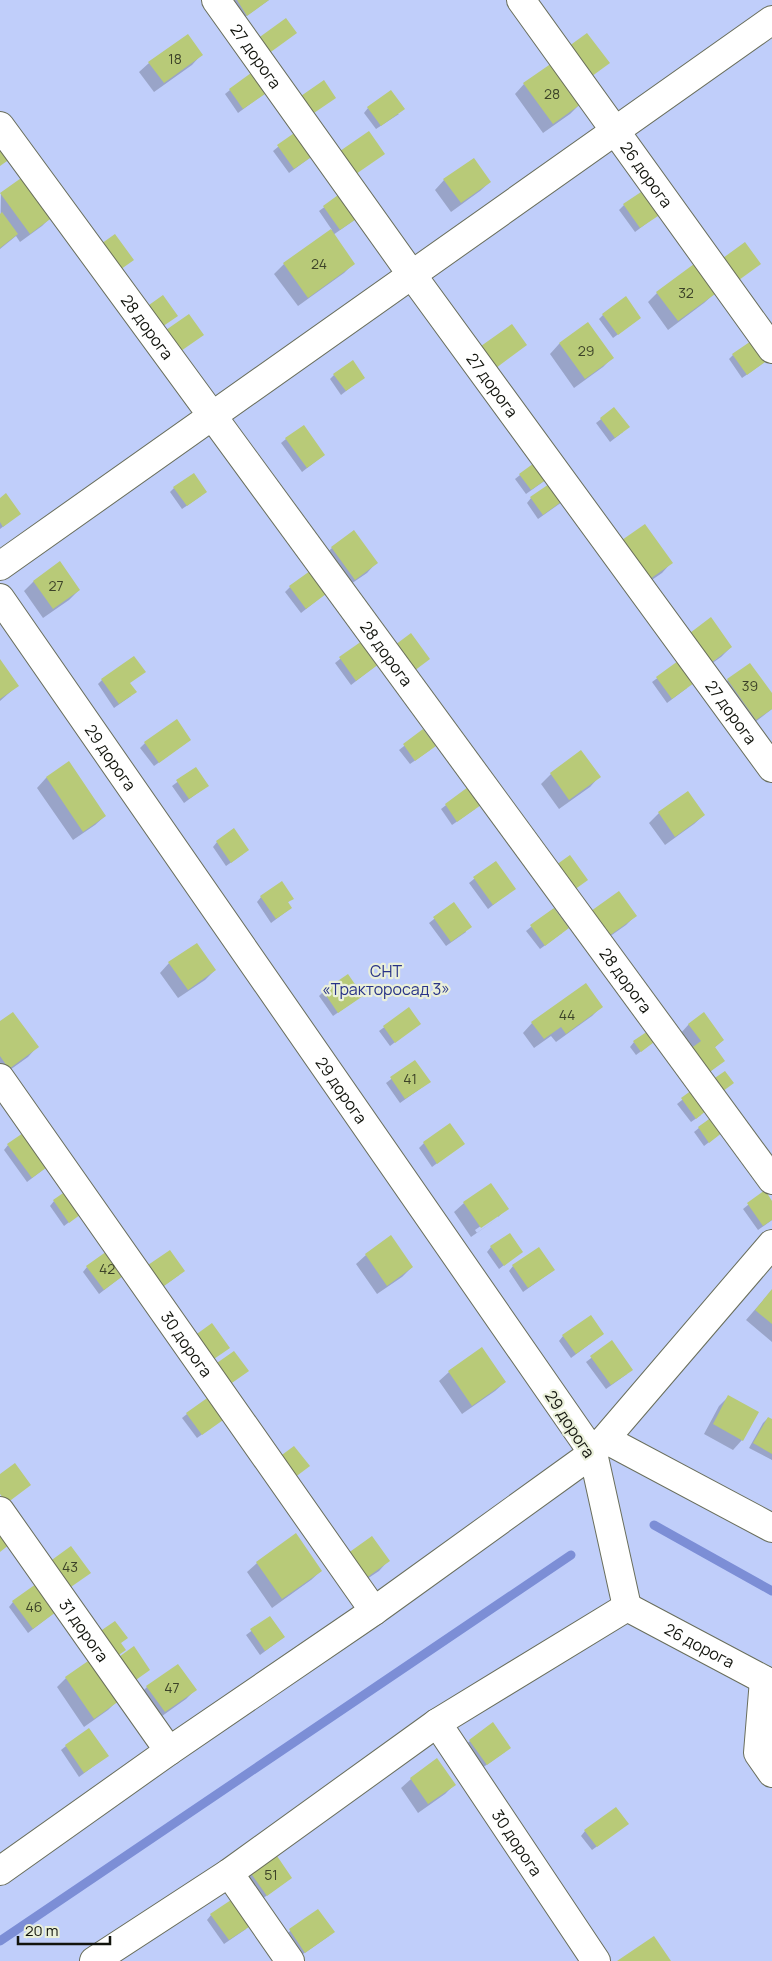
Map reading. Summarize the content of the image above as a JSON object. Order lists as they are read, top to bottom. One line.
{"streets":{"street":["27 дорога","26 дорога","28 дорога","29 дорога","30 дорога","31 дорога"]},"crossings":[["26 дорога","29 дорога"]],"parks":["СНТ «Тракторосад 3»"],"house_numbers":["18","28","24","32","29","27","39","44","41","42","43","46","47","51"],"scale_bar":"20 m"}
